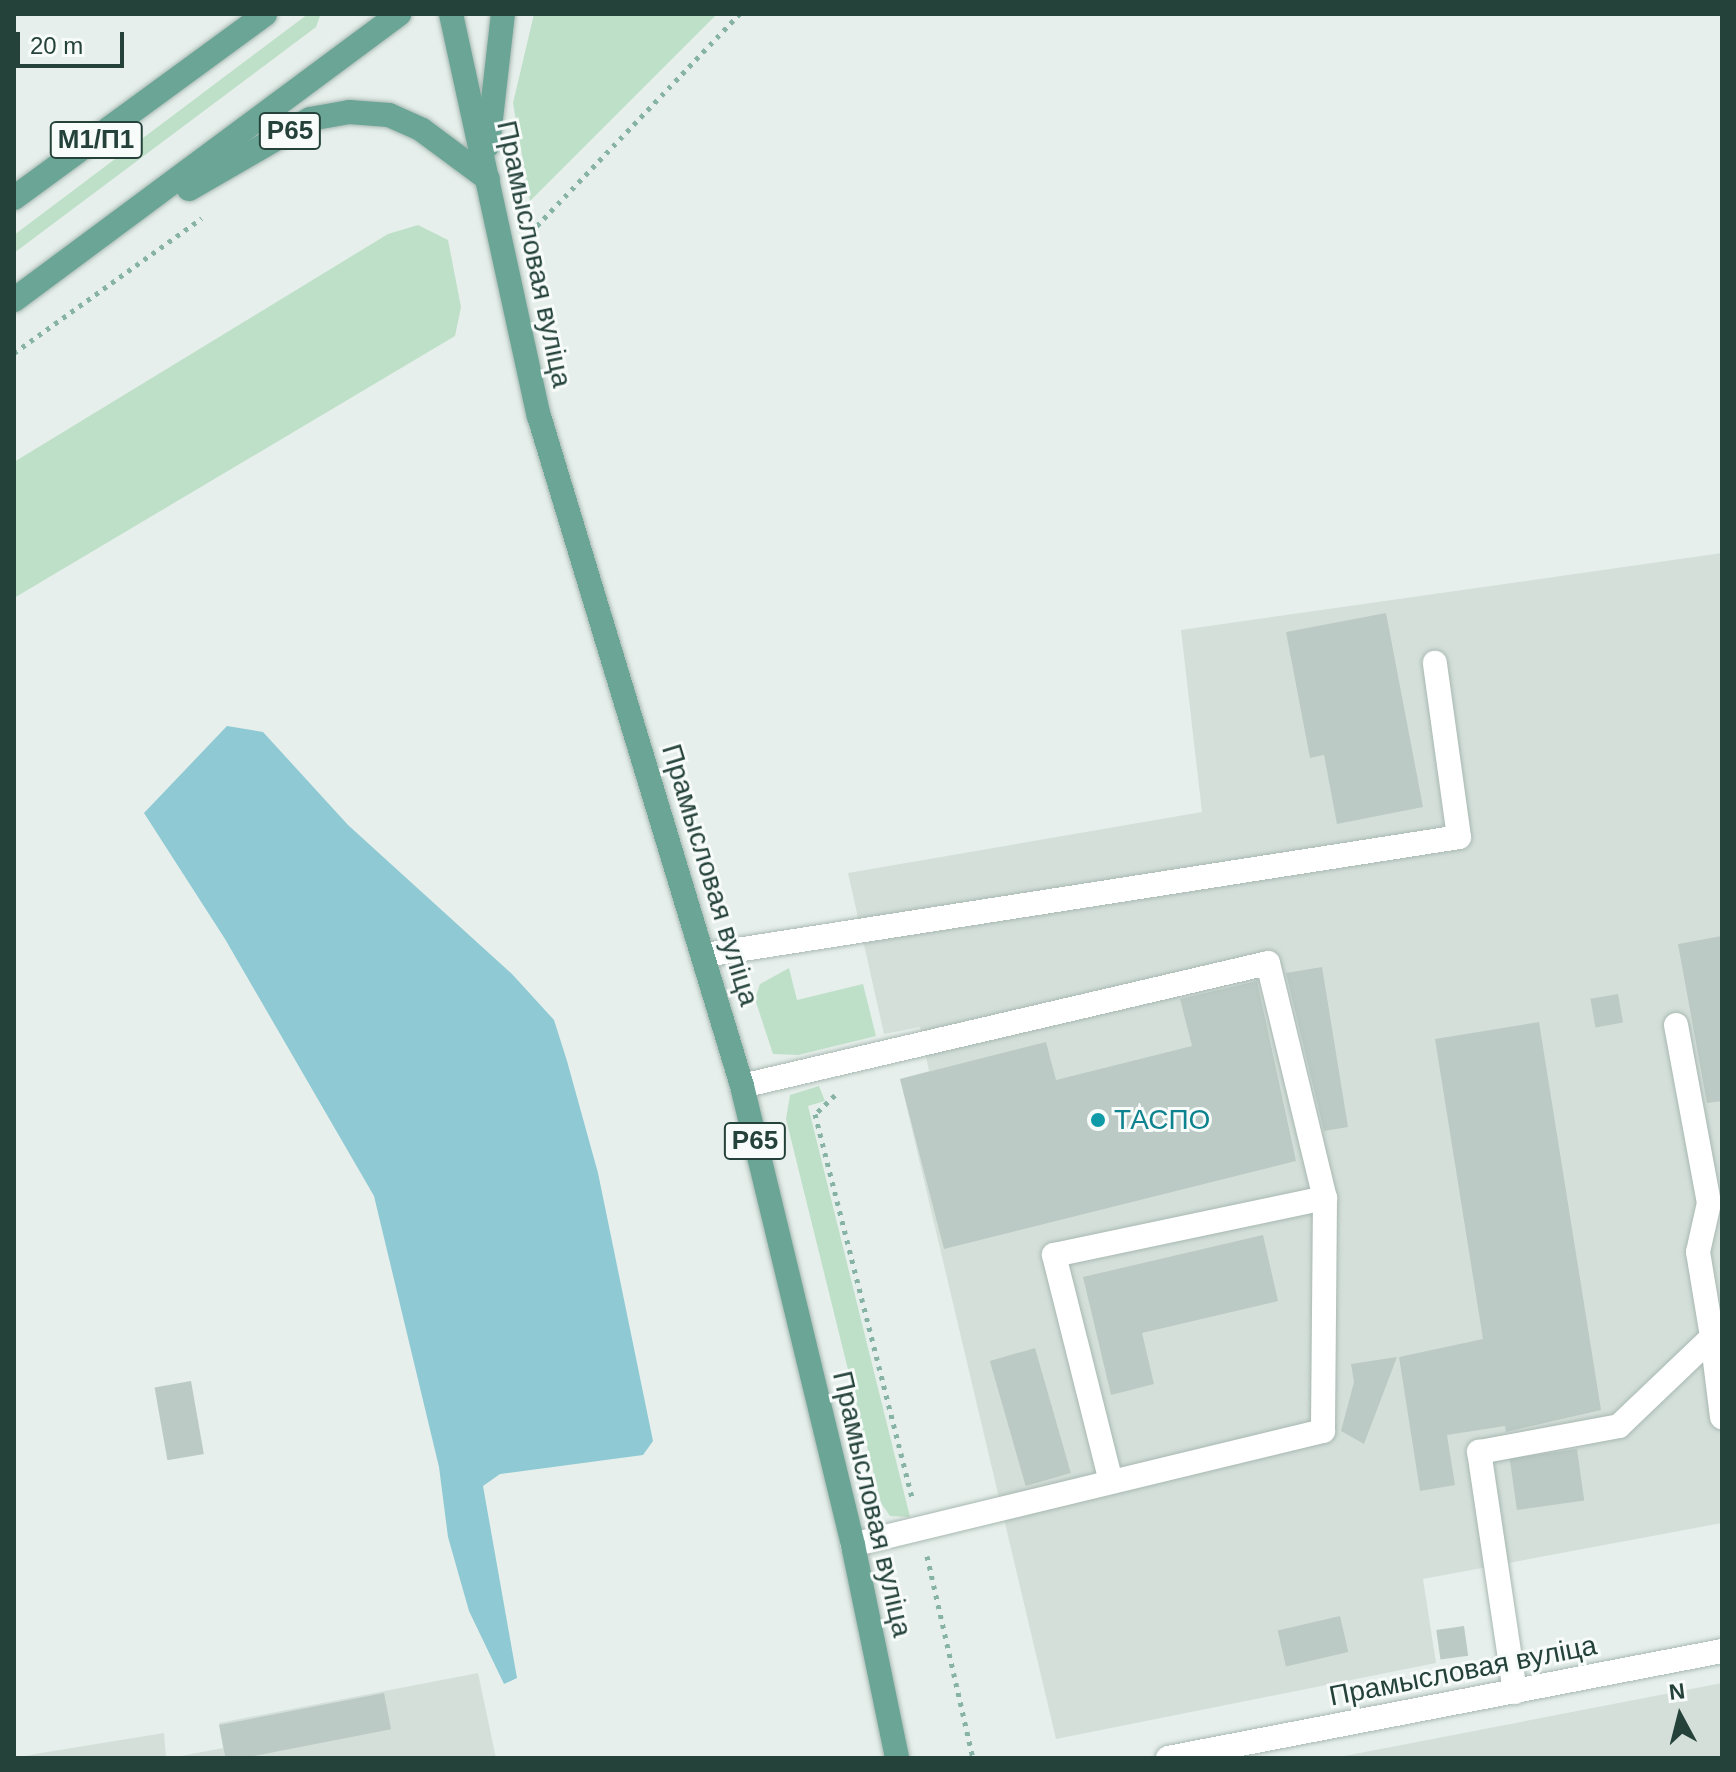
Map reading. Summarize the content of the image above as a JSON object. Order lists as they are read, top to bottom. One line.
{"streets":{"main road":["Р65","М1/П1","Прамысловая вуліца"]},"crossings":[["Р65","М1/П1"],["Р65","Прамысловая вуліца"]],"places":["ТАСПО"],"scale_bar":"20 m","north":"top"}
